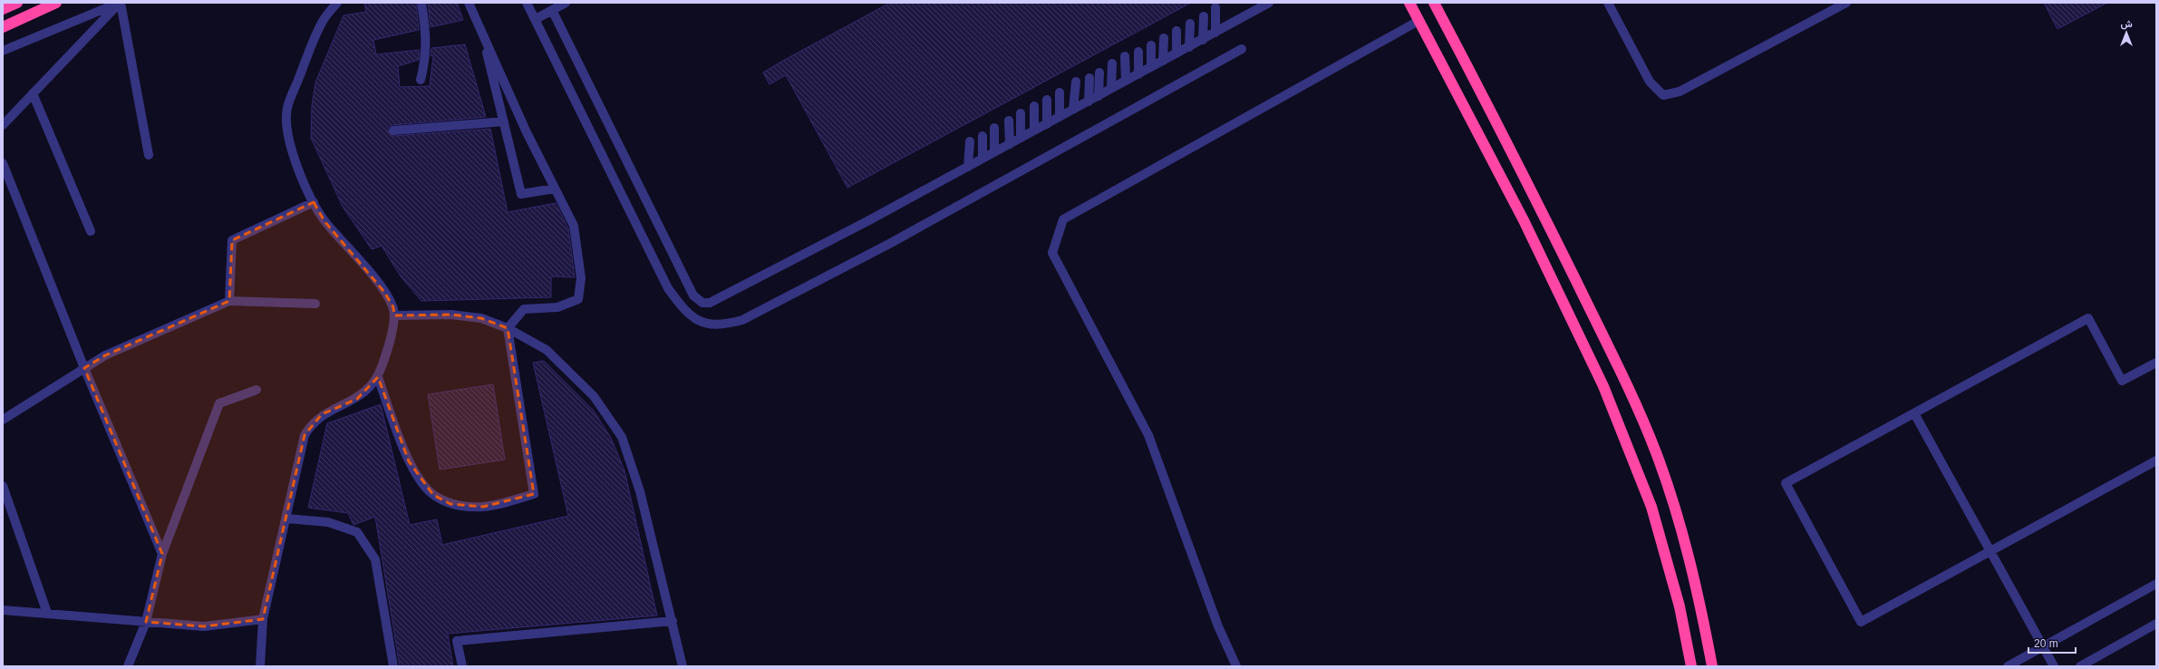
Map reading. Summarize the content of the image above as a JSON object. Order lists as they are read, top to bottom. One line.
{"scale_bar":"20 m","north":"top"}
